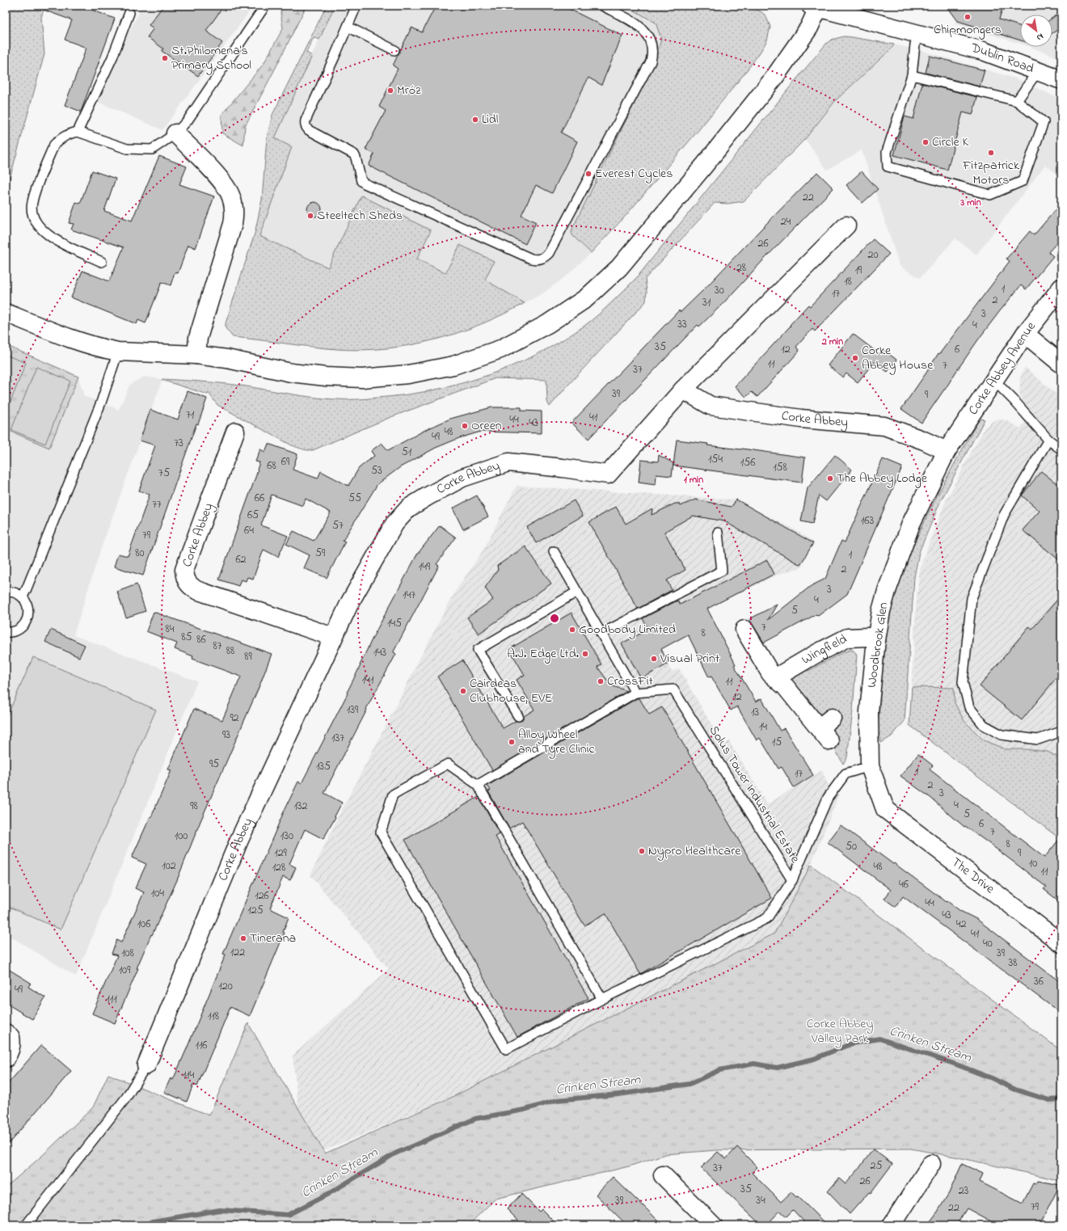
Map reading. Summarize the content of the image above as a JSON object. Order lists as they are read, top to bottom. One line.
{"streets":{"street":["Dublin Road","Corke Abbey Avenue","Corke Abbey","Woodbrook Glen","Wingfield","The Drive"],"lane":["Solus Tower Industrial Estate"]},"crossings":[["Corke Abbey Avenue","Corke Abbey"],["Corke Abbey Avenue","Woodbrook Glen"],["Corke Abbey","Woodbrook Glen"],["Woodbrook Glen","Wingfield"],["Woodbrook Glen","Solus Tower Industrial Estate"],["Woodbrook Glen","The Drive"]],"water":["Crinken Stream"],"parks":["Corke Abbey Valley Park"],"places":["Chipmongers","St.Philomena's Primary School","Mróz","Lidl","Circle K","Fitzpatrick Motors","Everest Cycles","Steeltech Sheds","Corke Abbey House","Oreen","The Abbey Lodge","Goodbody Limited","A.J. Edge Ltd.","Visual Print","CrossFit","Cairdeas Clubhouse, EVE","Alloy Wheel and Tyre Clinic","Nypro Healthcare","Tinerana"],"house_numbers":["22","24","26","20","28","19","18","1","30","17","2","31","3","33","4","35","12","6","11","7","37","39","9","71","41","44","43","48","49","73","51","154","69","156","68","158","53","75","66","55","77","65","163","57","64","79","80","59","1","62","149","2","3","147","4","5","145","7","84","8","85","86","87","88","143","89","141","11","12","139","13","92","14","93","137","15","95","135","1","17","2","3","4","98","132","5","6","7","100","130","8","50","129","9","10","102","48","128","11","46","104","126","44","125","43","106","42","41","40","122","108","39","38","109","36","120","49","111","118","116","114","25","37","26","35","23","39","34","79","22"],"north":"bottom right","rings":["3 min","2 min","1 min"]}
